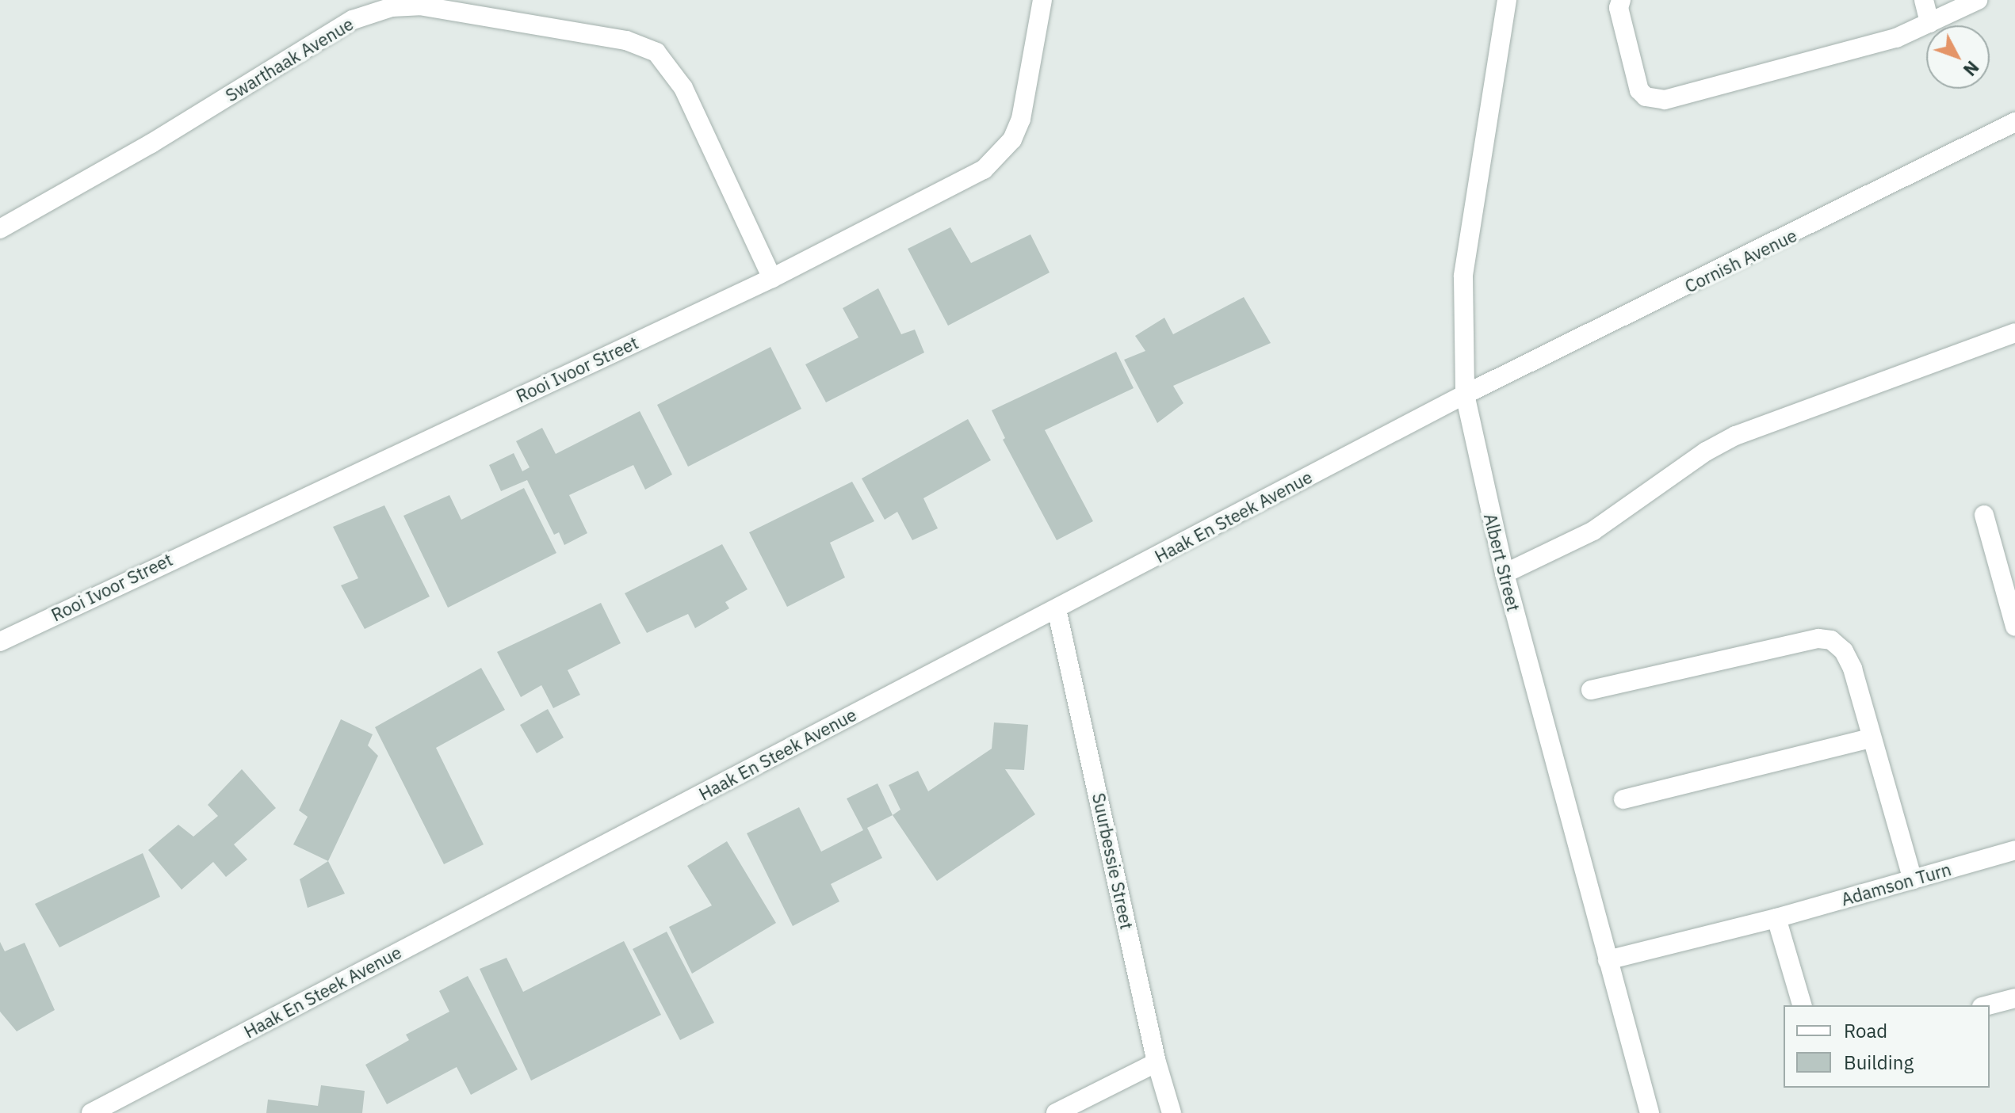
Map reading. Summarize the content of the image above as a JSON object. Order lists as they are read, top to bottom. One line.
{"streets":{"street":["Swarthaak Avenue","Cornish Avenue","Rooi Ivoor Street","Haak En Steek Avenue","Albert Street","Suurbessie Street","Adamson Turn"]},"crossings":[["Swarthaak Avenue","Rooi Ivoor Street"],["Cornish Avenue","Haak En Steek Avenue"],["Cornish Avenue","Albert Street"],["Haak En Steek Avenue","Albert Street"],["Haak En Steek Avenue","Suurbessie Street"],["Albert Street","Adamson Turn"]],"legend":["Road","Building"],"north":"bottom right"}
